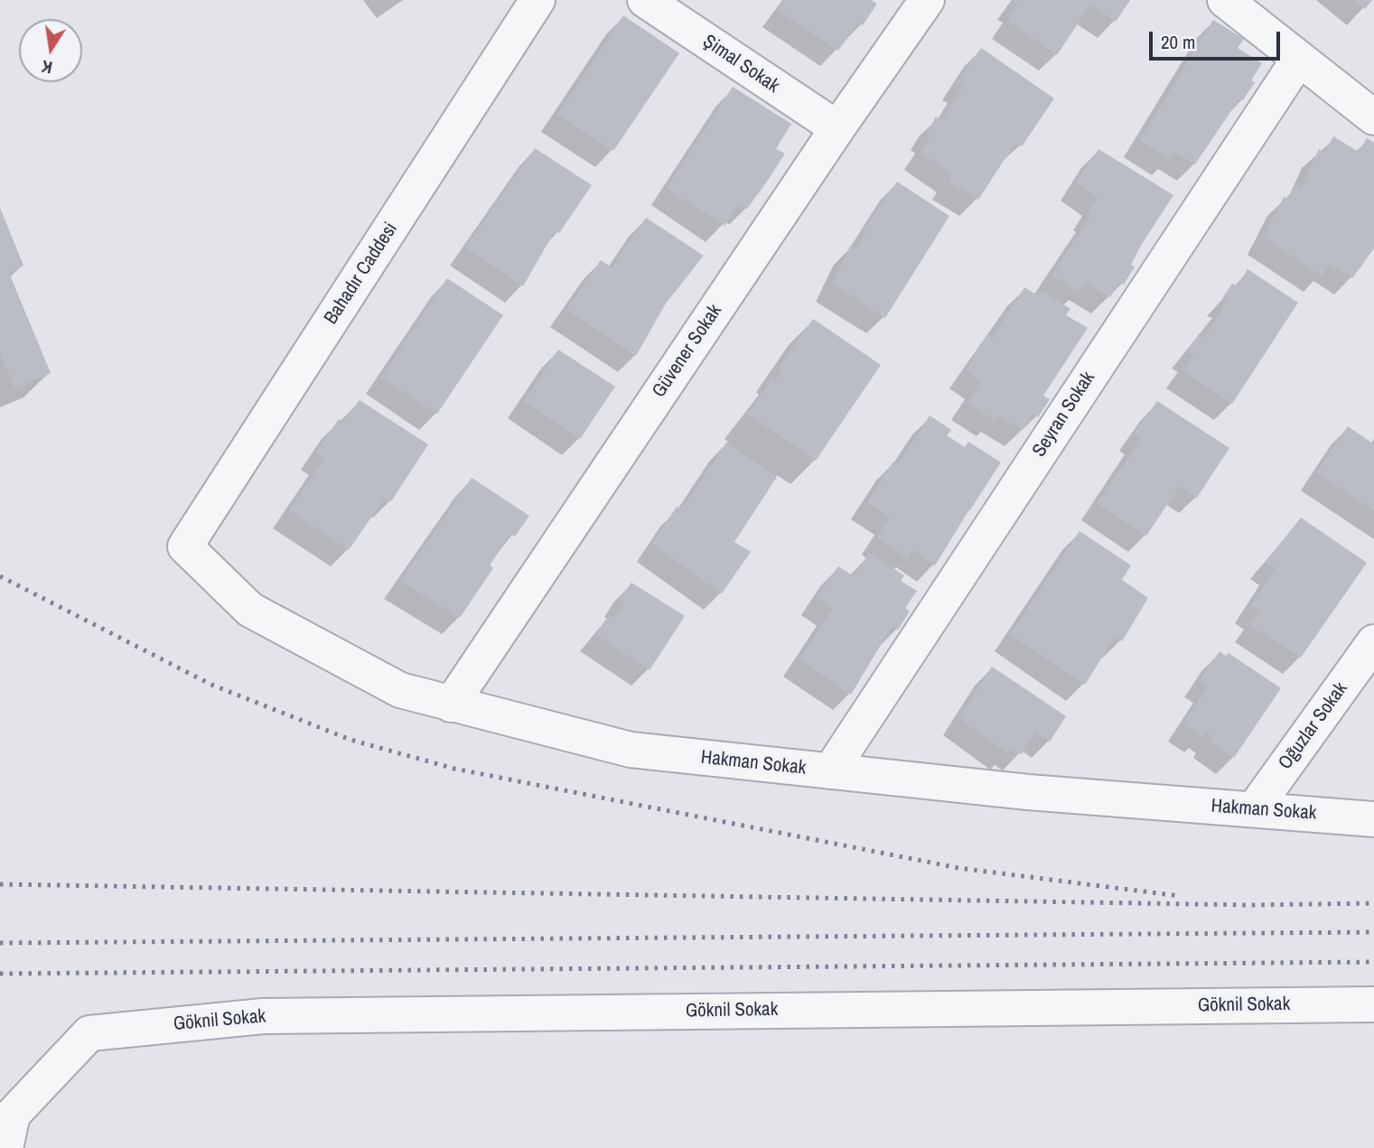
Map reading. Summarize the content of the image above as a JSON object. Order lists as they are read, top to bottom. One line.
{"streets":{"street":["Şimal Sokak","Bahadır Caddesi","Güvener Sokak","Seyran Sokak","Oğuzlar Sokak","Hakman Sokak","Göknil Sokak"]},"crossings":[["Şimal Sokak","Güvener Sokak"],["Bahadır Caddesi","Hakman Sokak"],["Güvener Sokak","Hakman Sokak"],["Seyran Sokak","Hakman Sokak"],["Oğuzlar Sokak","Hakman Sokak"]],"scale_bar":"20 m","north":"bottom"}
